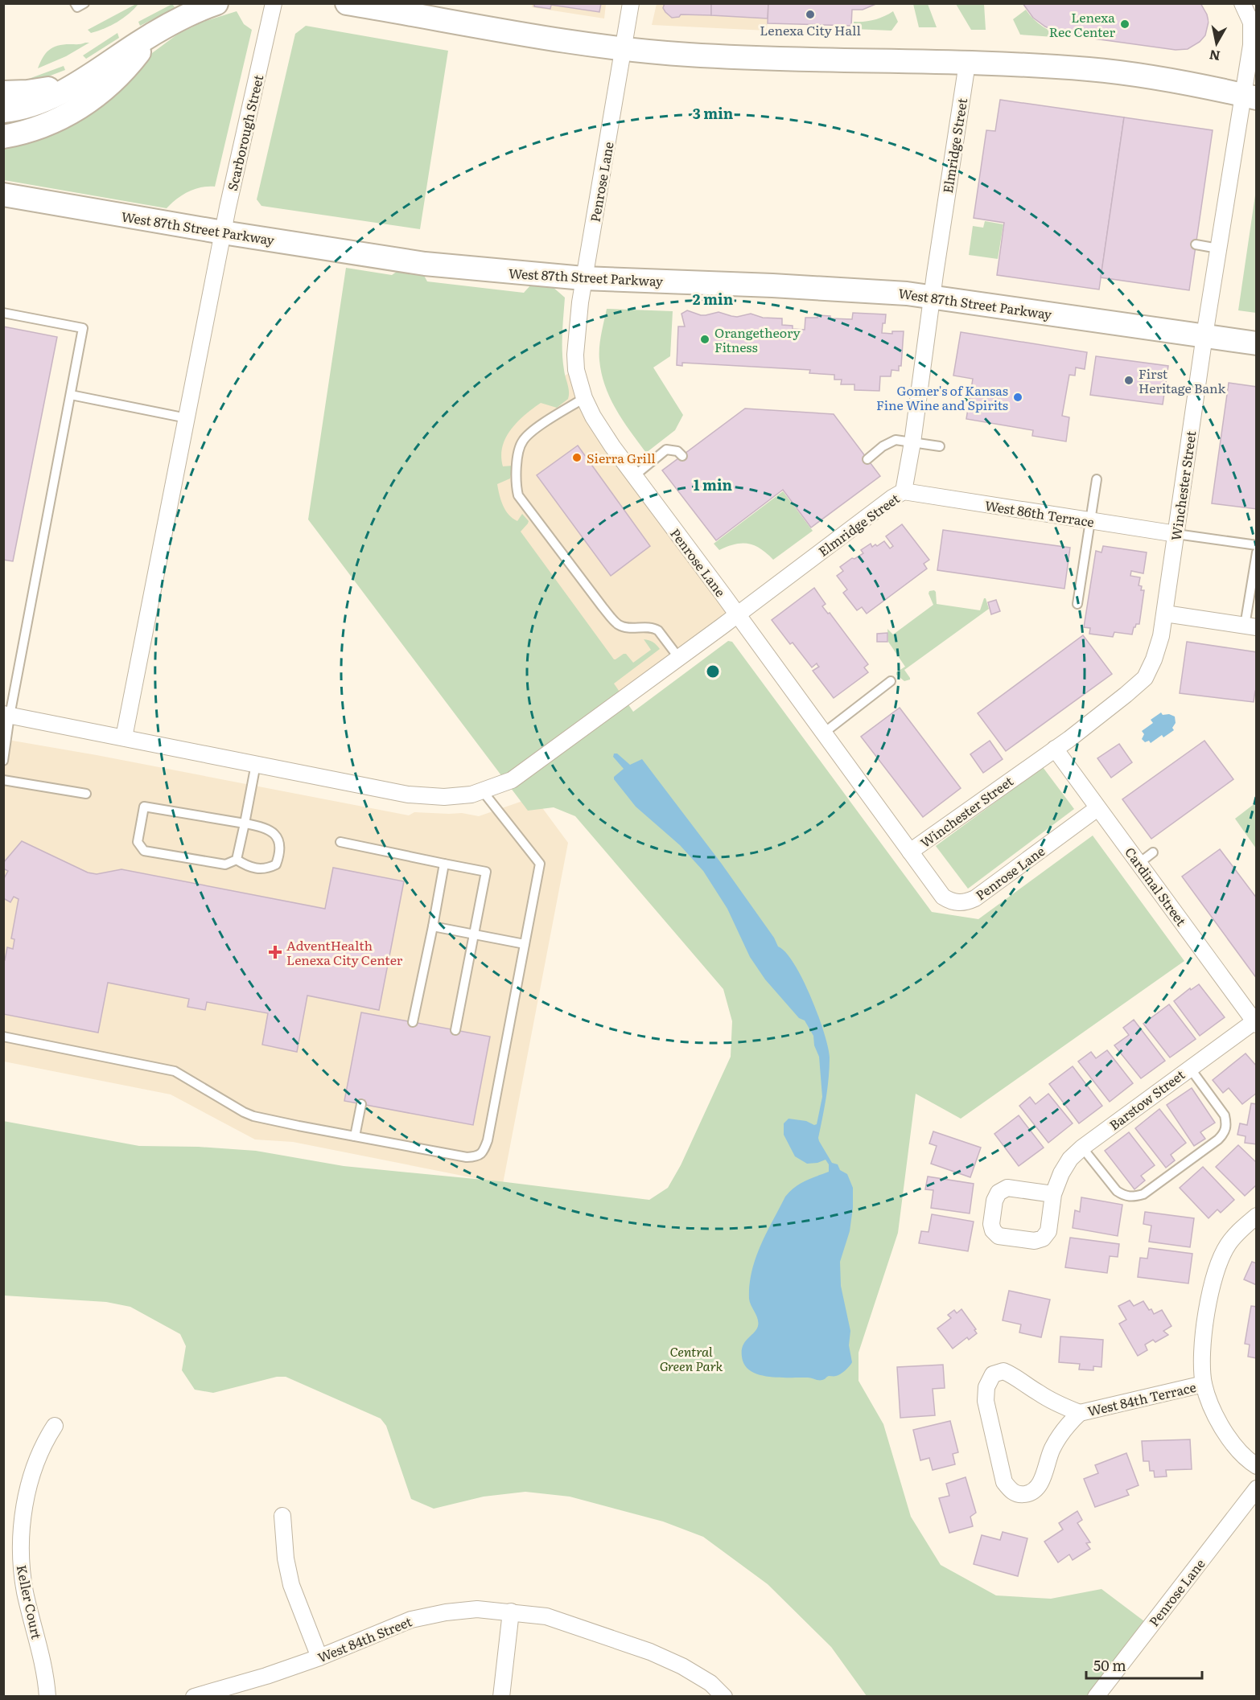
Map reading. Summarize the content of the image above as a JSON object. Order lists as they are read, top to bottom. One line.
{"streets":{"main road":["West 87th Street Parkway"],"street":["Scarborough Street","Elmridge Street","Penrose Lane","Winchester Street","West 86th Terrace","Cardinal Street","Barstow Street","West 84th Terrace","Keller Court","West 84th Street"]},"crossings":[["Scarborough Street","Elmridge Street"],["Scarborough Street","West 87th Street Parkway"],["Elmridge Street","Penrose Lane"],["Elmridge Street","West 87th Street Parkway"],["Elmridge Street","West 86th Terrace"],["Penrose Lane","West 87th Street Parkway"],["Penrose Lane","Winchester Street"],["Penrose Lane","Cardinal Street"],["West 87th Street Parkway","Winchester Street"],["Winchester Street","West 86th Terrace"],["Winchester Street","Cardinal Street"],["Cardinal Street","Barstow Street"]],"parks":["Central Green Park"],"places":{"other":["Lenexa City Hall","Lenexa Rec Center","Orangetheory Fitness","First Heritage Bank","Gomer's of Kansas Fine Wine and Spirits","Sierra Grill"],"health":["AdventHealth Lenexa City Center"]},"scale_bar":"50 m","north":"bottom","rings":["3 min","2 min","1 min"]}
